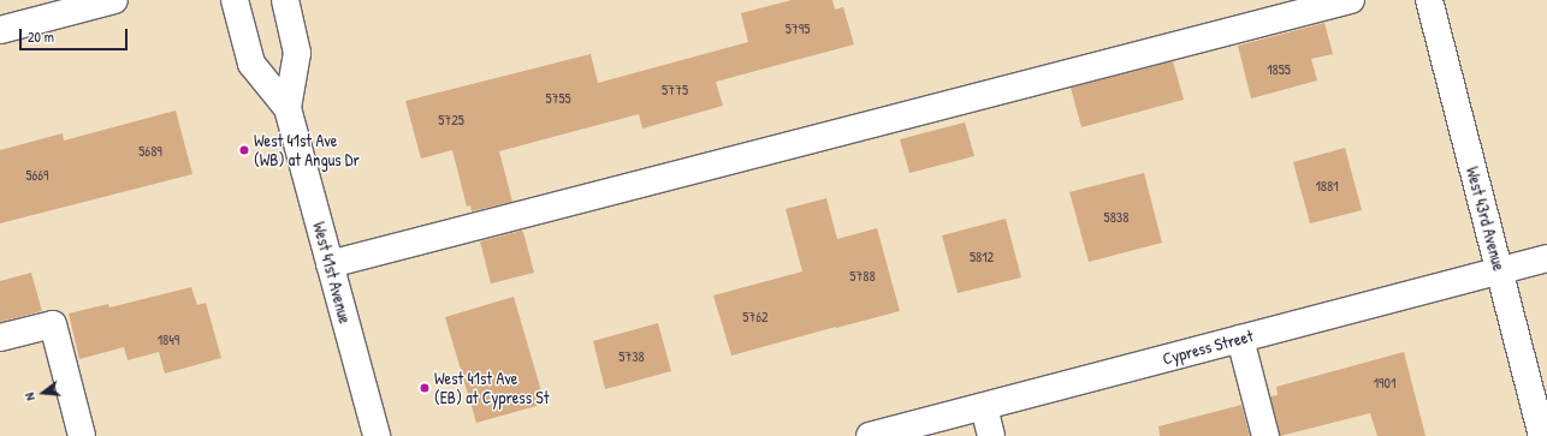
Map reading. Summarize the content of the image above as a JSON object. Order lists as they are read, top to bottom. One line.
{"streets":{"street":["West 43rd Avenue","West 41st Avenue","Cypress Street"]},"crossings":[["West 43rd Avenue","Cypress Street"]],"places":["West 41st Ave (WB) at Angus Dr","West 41st Ave (EB) at Cypress St"],"house_numbers":["5795","1855","5775","5755","5725","5689","5669","1881","5838","5812","5788","5762","1849","5738","1901"],"scale_bar":"20 m","north":"left"}
